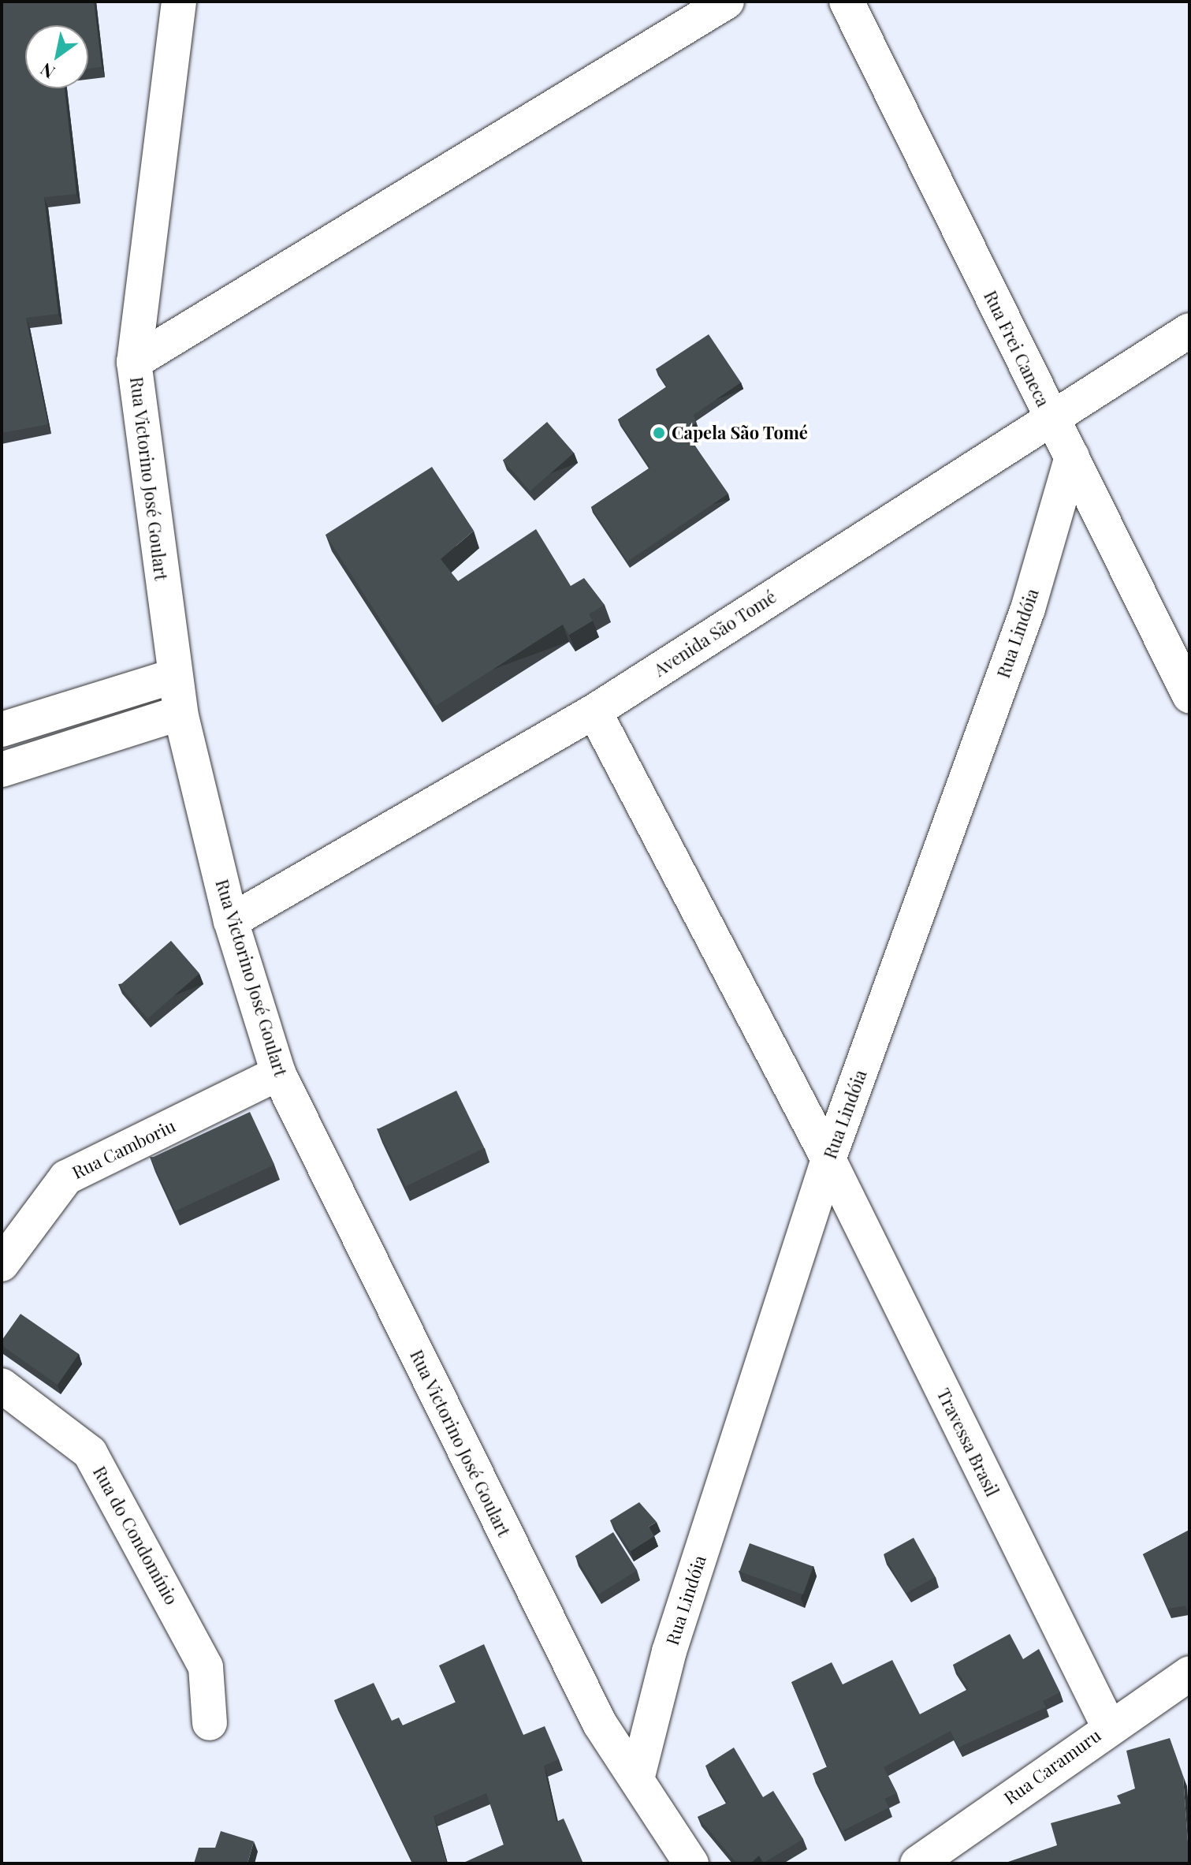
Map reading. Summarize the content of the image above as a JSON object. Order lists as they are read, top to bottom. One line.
{"streets":{"street":["Rua Frei Caneca","Rua Victorino José Goulart","Avenida São Tomé","Rua Lindóia","Rua Camboriu","Travessa Brasil","Rua do Condomínio","Rua Caramuru"]},"crossings":[["Rua Frei Caneca","Avenida São Tomé"],["Rua Frei Caneca","Rua Lindóia"],["Rua Victorino José Goulart","Avenida São Tomé"],["Rua Victorino José Goulart","Rua Lindóia"],["Rua Victorino José Goulart","Rua Camboriu"],["Avenida São Tomé","Travessa Brasil"],["Rua Lindóia","Travessa Brasil"],["Travessa Brasil","Rua Caramuru"]],"places":["Capela São Tomé"],"north":"bottom left"}
